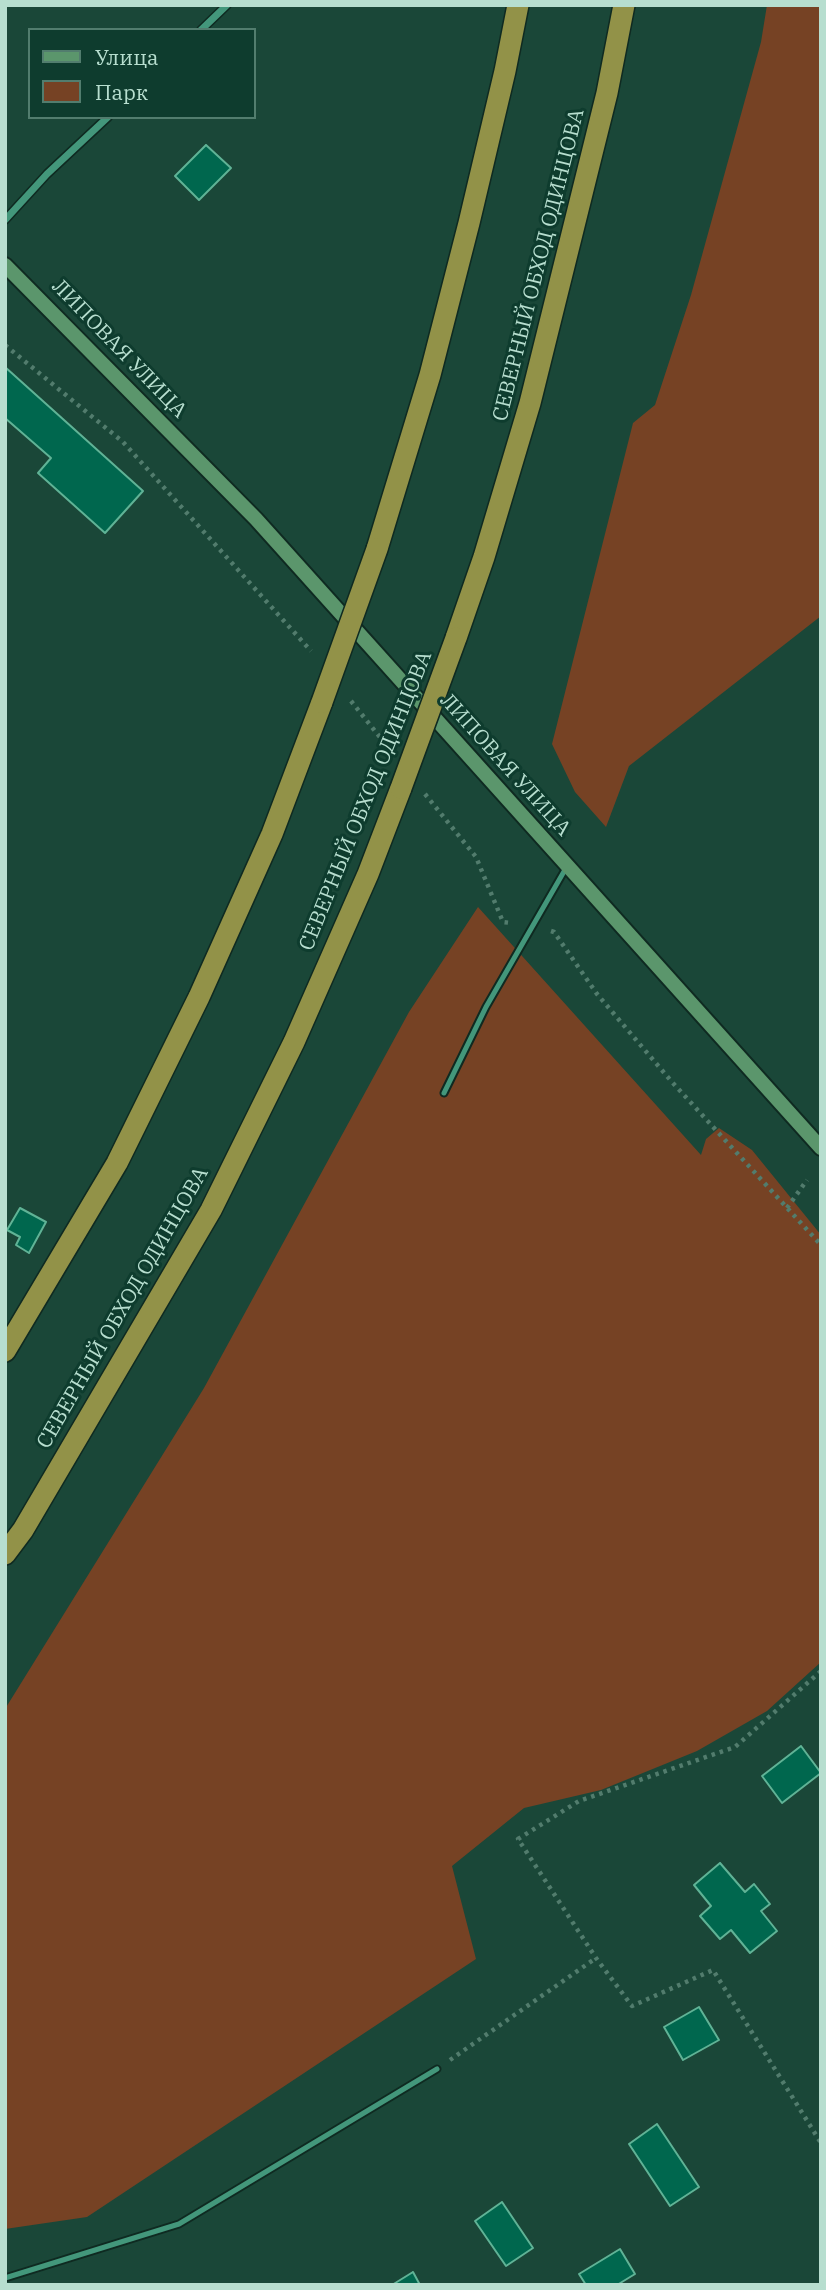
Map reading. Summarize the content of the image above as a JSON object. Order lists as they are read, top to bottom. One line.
{"streets":{"highway":["СЕВЕРНЫЙ ОБХОД ОДИНЦОВА"],"street":["ЛИПОВАЯ УЛИЦА"]},"legend":["Улица","Парк"]}
